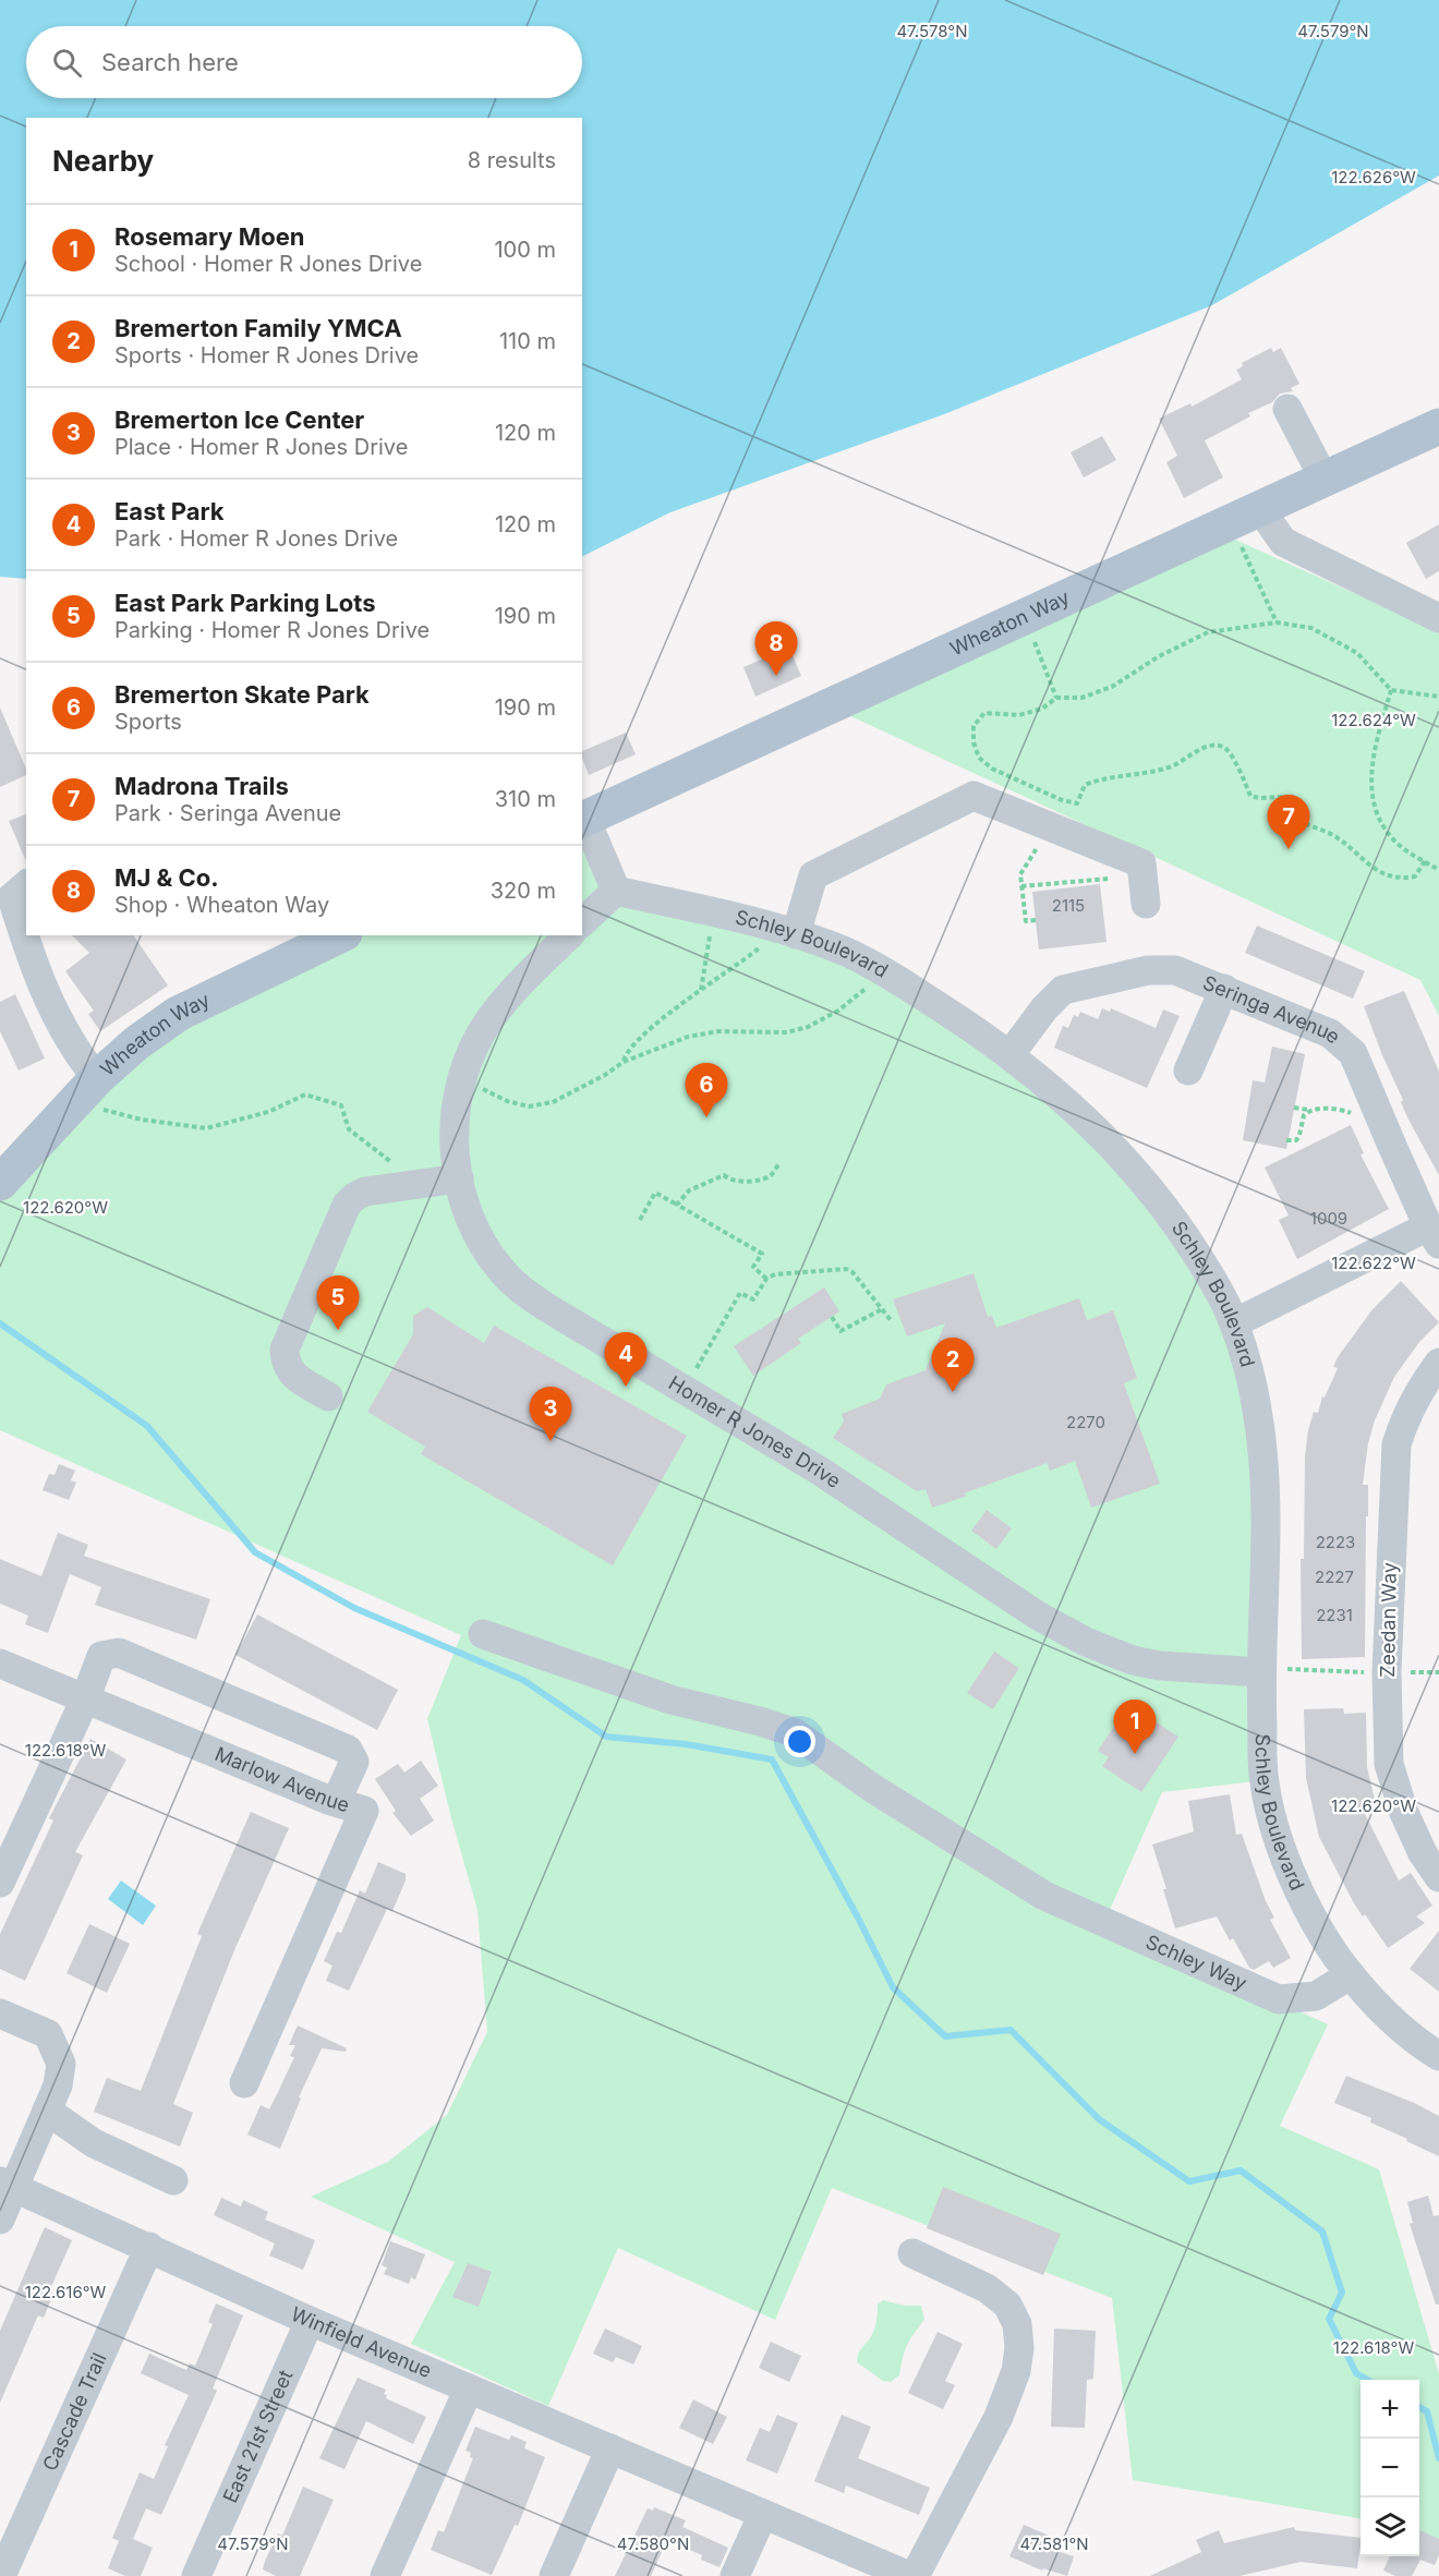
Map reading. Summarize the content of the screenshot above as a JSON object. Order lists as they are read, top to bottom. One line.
{"streets":{"main road":["Wheaton Way"],"street":["Schley Boulevard","Seringa Avenue","Homer R Jones Drive","Zeedan Way","Marlow Avenue","Schley Way","Winfield Avenue","Cascade Trail","East 21st Street"]},"crossings":[["Schley Boulevard","Seringa Avenue"],["Schley Boulevard","Homer R Jones Drive"],["Schley Boulevard","Schley Way"],["Winfield Avenue","Cascade Trail"],["Winfield Avenue","East 21st Street"]],"house_numbers":["2115","1009","2270","2223","2227","2231"],"page":{"search":"Search here","heading":["Nearby","8 results"],"list":[{"mark":"1","name":"Rosemary Moen","note":"School · Homer R Jones Drive","value":"100 m"},{"mark":"2","name":"Bremerton Family YMCA","note":"Sports · Homer R Jones Drive","value":"110 m"},{"mark":"3","name":"Bremerton Ice Center","note":"Place · Homer R Jones Drive","value":"120 m"},{"mark":"4","name":"East Park","note":"Park · Homer R Jones Drive","value":"120 m"},{"mark":"5","name":"East Park Parking Lots","note":"Parking · Homer R Jones Drive","value":"190 m"},{"mark":"6","name":"Bremerton Skate Park","note":"Sports","value":"190 m"},{"mark":"7","name":"Madrona Trails","note":"Park · Seringa Avenue","value":"310 m"},{"mark":"8","name":"MJ & Co.","note":"Shop · Wheaton Way","value":"320 m"}],"pins":["8","7","6","5","4","2","3","1"],"map_buttons":["+","−"]},"coordinates":["47.578°N","47.579°N","122.626°W","122.624°W","122.620°W","122.622°W","122.618°W","122.616°W","47.580°N","47.581°N"]}
